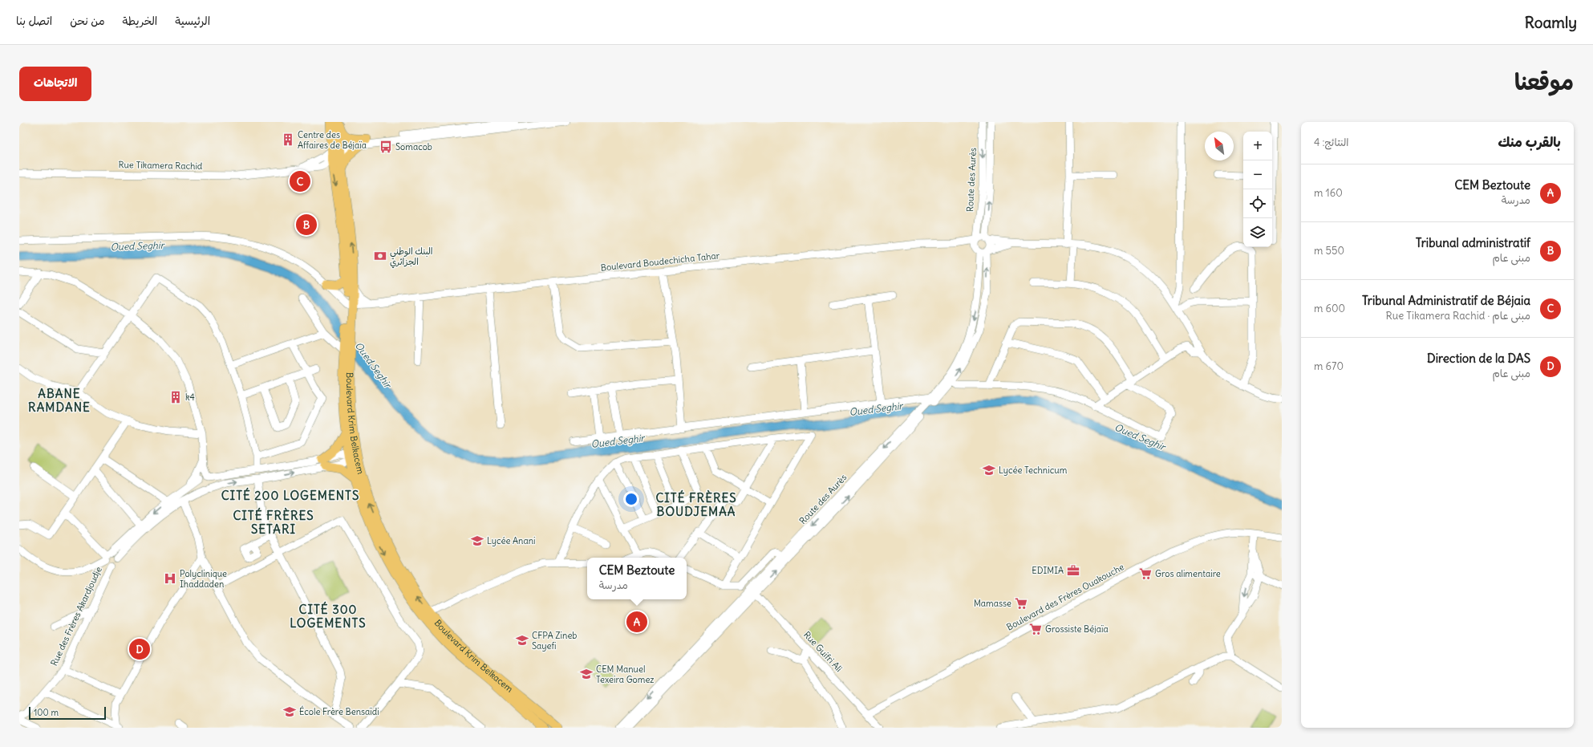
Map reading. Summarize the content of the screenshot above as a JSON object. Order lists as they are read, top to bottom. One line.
{"streets":{"main road":["Boulevard Krim Belkacem"],"street":["Rue Tikamera Rachid","Route des Aurès","Boulevard Boudechicha Tahar","Boulevard des Frères Ouakouche","Rue des Frères Akardjoudje","Rue Guifri Ali"]},"crossings":[["Rue Tikamera Rachid","Boulevard Krim Belkacem"],["Route des Aurès","Boulevard Boudechicha Tahar"],["Route des Aurès","Rue Guifri Ali"],["Boulevard Boudechicha Tahar","Boulevard Krim Belkacem"],["Boulevard des Frères Ouakouche","Rue Guifri Ali"]],"districts":["ABANE RAMDANE","CITÉ 200 LOGEMENTS","CITÉ FRÈRES BOUDJEMAA","CITÉ FRÈRES SETARI","CITÉ 300 LOGEMENTS"],"water":["Oued Seghir"],"places":{"building":["Centre des Affaires de Béjaïa","k4"],"bus stop":["Somacob"],"bank":["البنك الوطني الجزائري"],"school or university":["Lycée Technicum","Lycée Anani","CFPA Zineb Sayefi","CEM Manuel Texeira Gomez","École Frère Bensaïdi"],"office":["EDIMIA"],"supermarket":["Gros alimentaire","Mamasse","Grossiste Béjaïa"],"hospital":["Polyclinique Ihaddaden"]},"scale_bar":"100 m","north":"top left","page":{"header":"Roamly","nav":["الرئيسية","الخريطة","من نحن","اتصل بنا"],"title":"موقعنا","buttons":"الاتجاهات","heading":["بالقرب منك","النتائج: 4"],"map_buttons":["+","−"],"list":[{"mark":"A","name":"CEM Beztoute","note":"مدرسة","value":"160 m"},{"mark":"B","name":"Tribunal administratif","note":"مبنى عام","value":"550 m"},{"mark":"C","name":"Tribunal Administratif de Béjaia","note":"مبنى عام · Rue Tikamera Rachid","value":"600 m"},{"mark":"D","name":"Direction de la DAS","note":"مبنى عام","value":"670 m"}],"pins":["C","B","A","D"],"popup":["CEM Beztoute","مدرسة"],"scale":"100 m"}}
